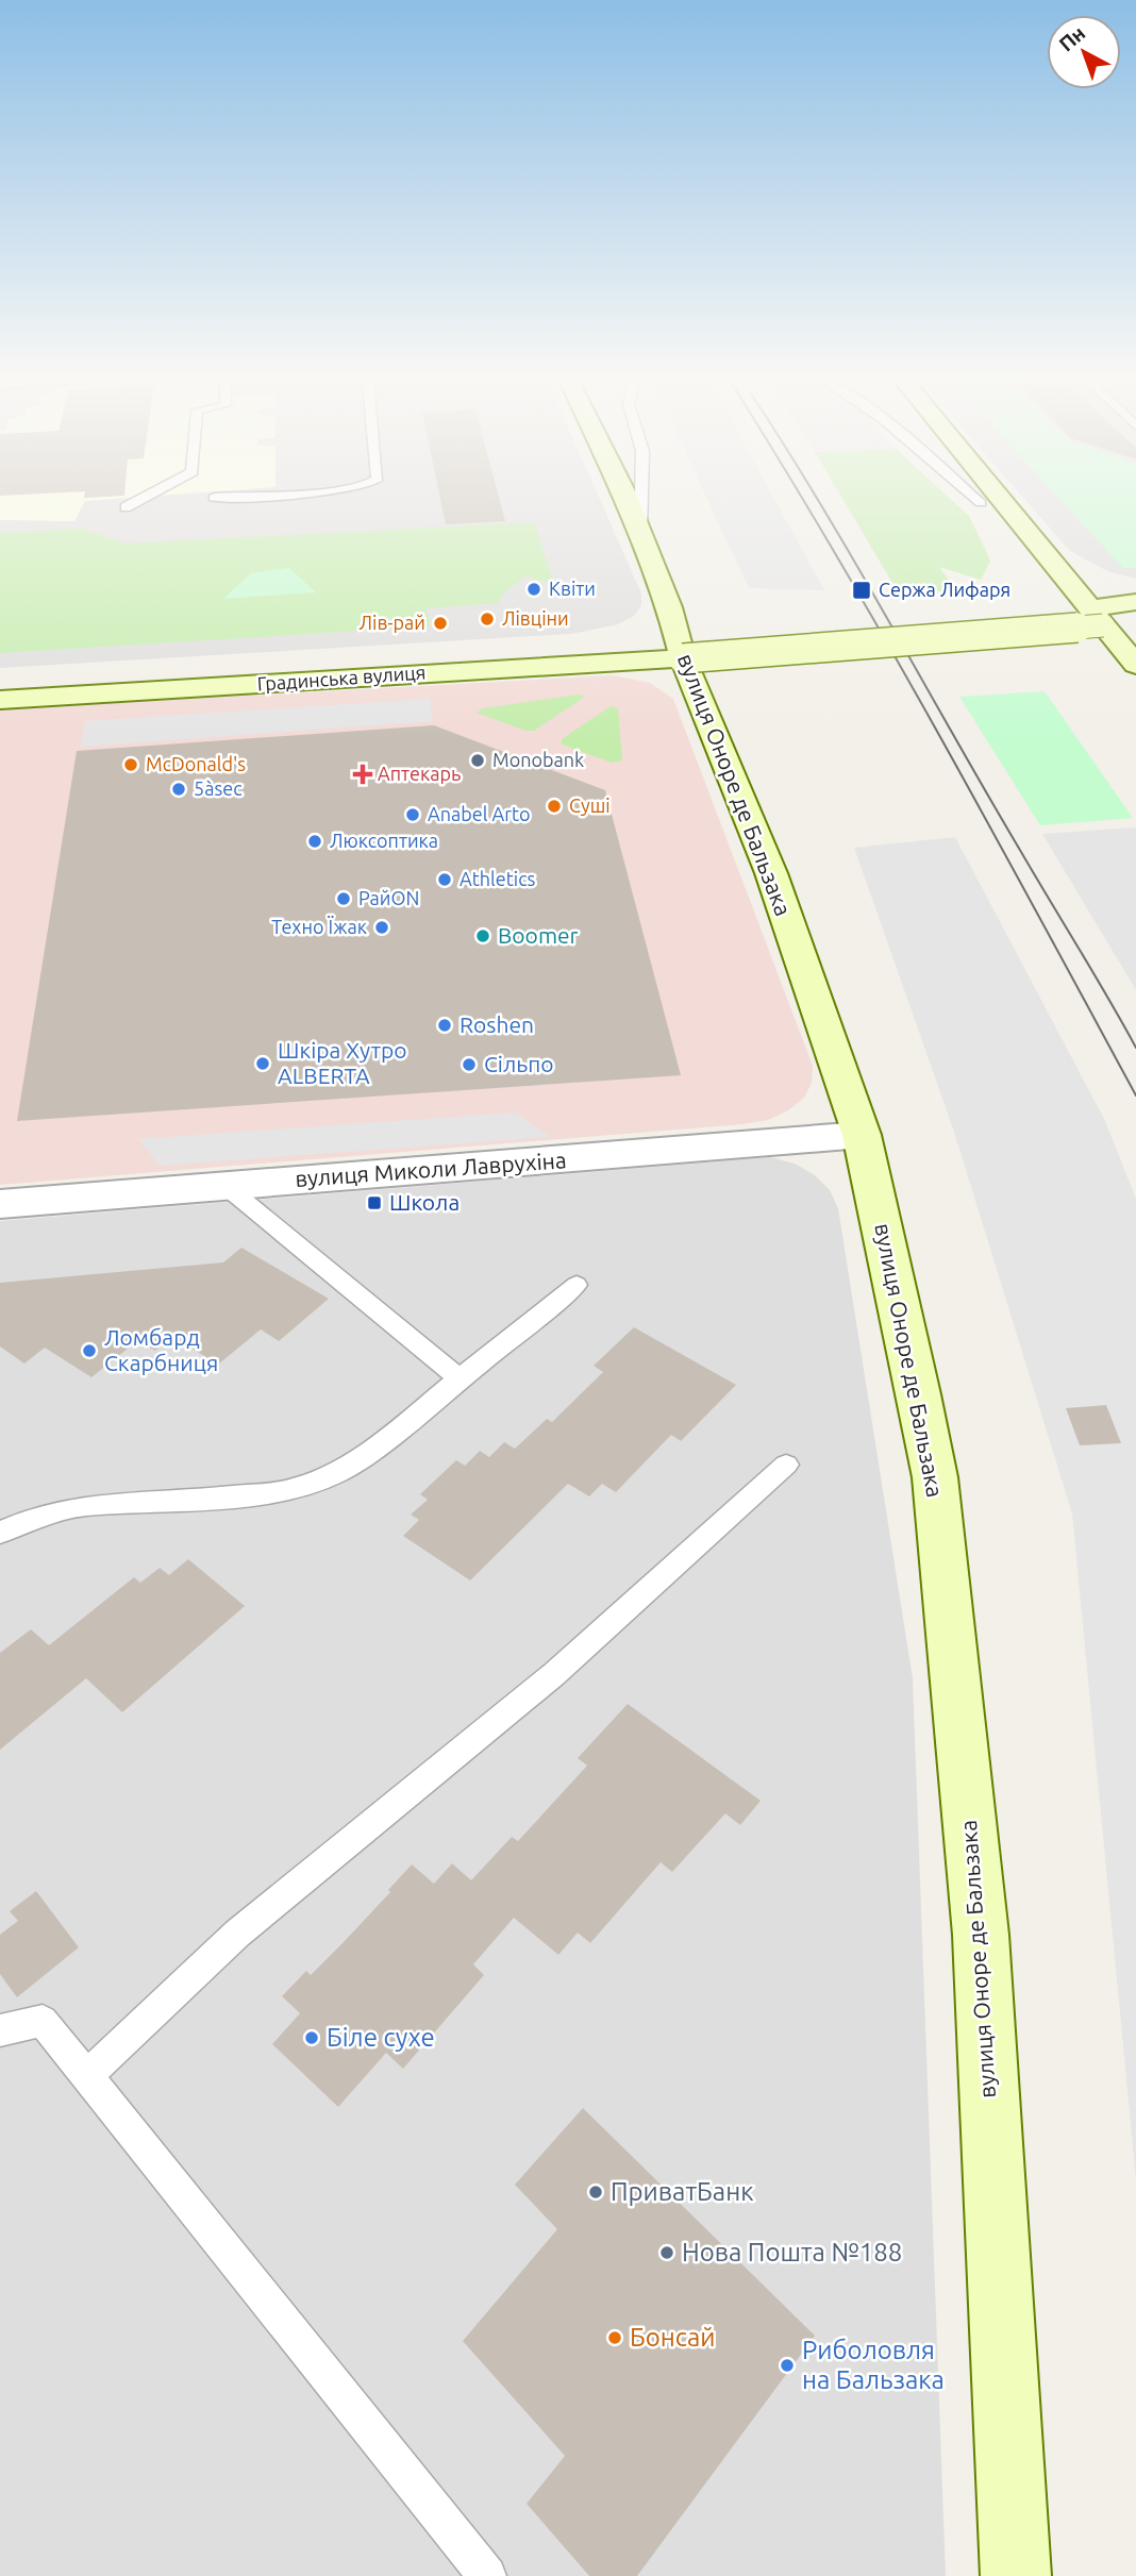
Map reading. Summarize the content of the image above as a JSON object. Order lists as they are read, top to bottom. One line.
{"streets":{"street":["Градинська вулиця","вулиця Оноре де Бальзака","вулиця Миколи Лаврухіна"]},"crossings":[["Градинська вулиця","вулиця Оноре де Бальзака"],["вулиця Оноре де Бальзака","вулиця Миколи Лаврухіна"]],"places":{"other":["Kвіти","Лівціни","Лів-рай","Monobank","McDonald's","5àsec","Суші","Anabel Arto","Люксоптика","Athletics","РайON","Техно Їжак","Boomer","Roshen","Шкіра Хутро ALBERTA","Сільпо","Ломбард Скарбниця","Біле сухе","ПриватБанк","Нова Пошта №188","Бонсай","Риболовля на Бальзака"],"transit":["Сержа Лифаря","Школа"],"health":["Аптекарь"]},"north":"top left"}
